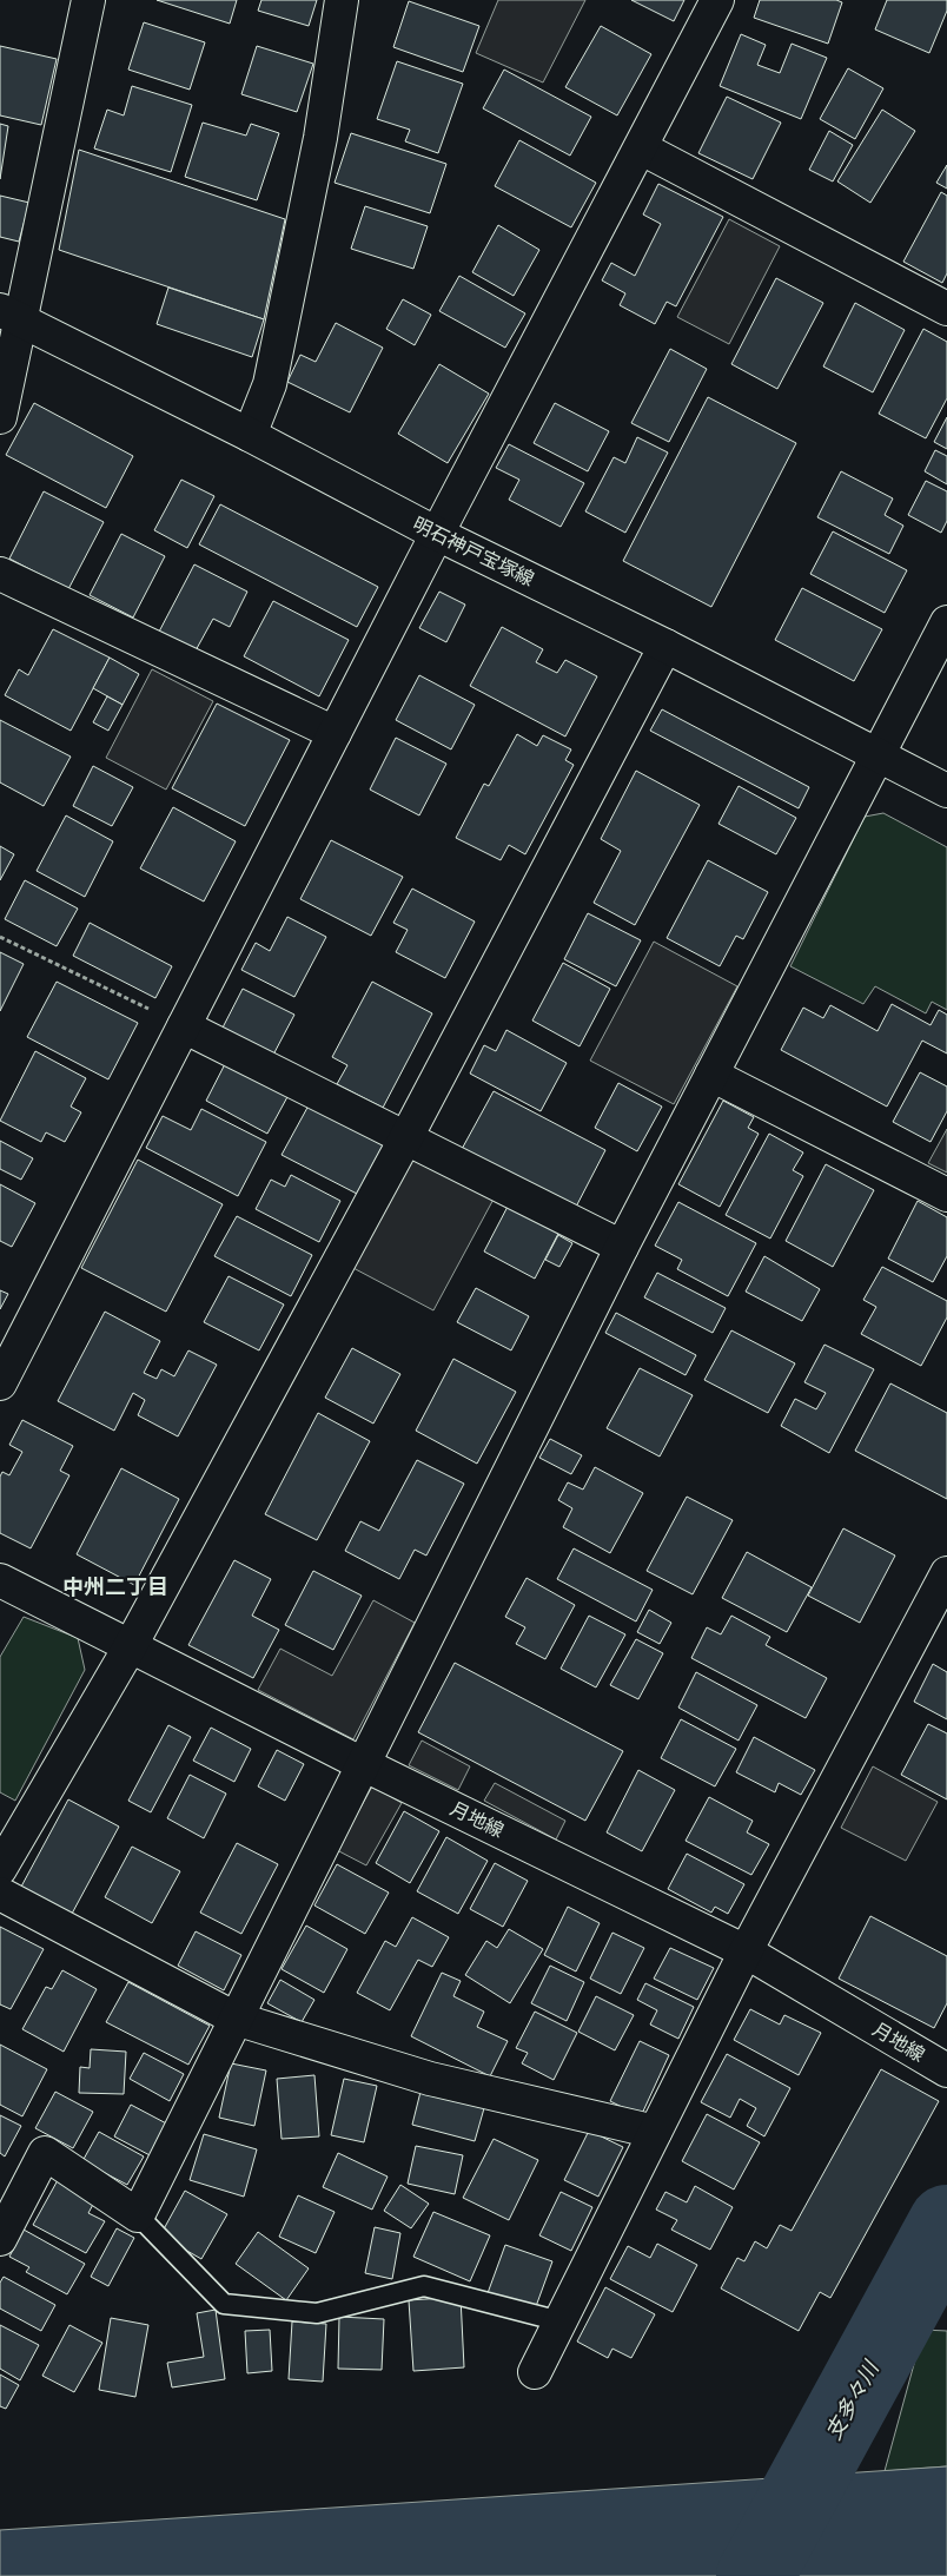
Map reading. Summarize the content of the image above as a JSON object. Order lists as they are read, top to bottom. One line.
{"streets":{"street":["明石神戸宝塚線","月地線"]},"districts":["中州二丁目"],"water":["支多々川"]}
